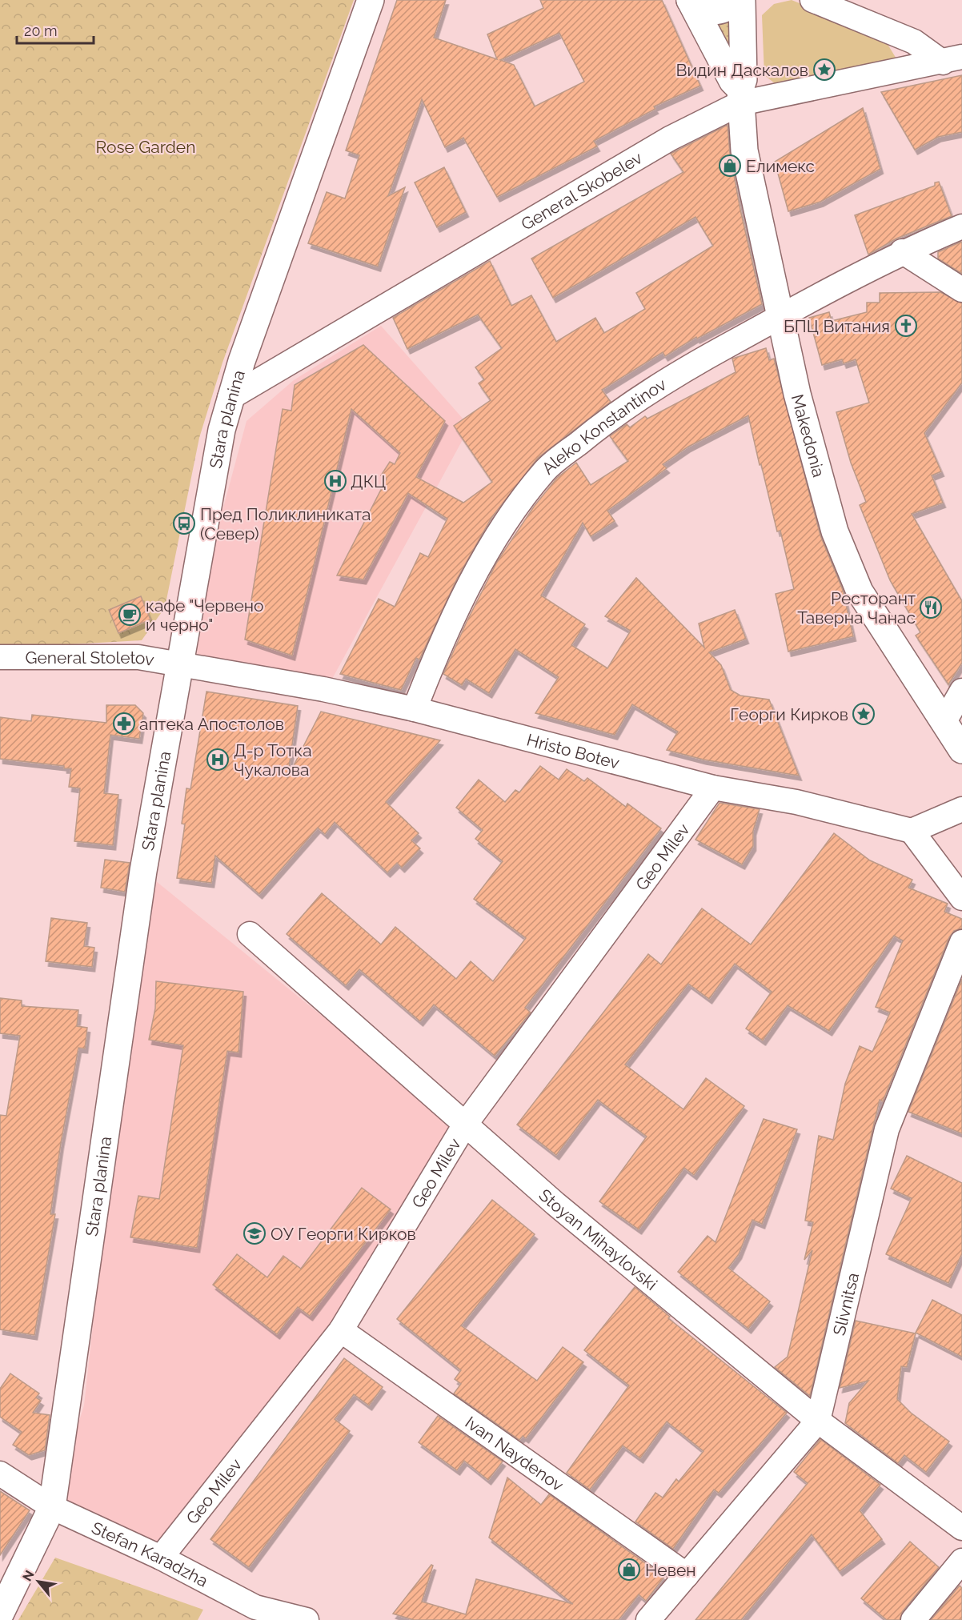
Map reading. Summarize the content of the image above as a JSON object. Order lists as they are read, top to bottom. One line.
{"streets":{"street":["General Skobelev","Stara planina","Aleko Konstantinov","Makedonia","General Stoletov","Hristo Botev","Geo Milev","Stoyan Mihaylovski","Slivnitsa","Ivan Naydenov","Stefan Karadzha"]},"crossings":[["General Skobelev","Stara planina"],["General Skobelev","Makedonia"],["Stara planina","General Stoletov"],["Stara planina","Hristo Botev"],["Stara planina","Stefan Karadzha"],["Aleko Konstantinov","Makedonia"],["Aleko Konstantinov","Hristo Botev"],["General Stoletov","Hristo Botev"],["Hristo Botev","Geo Milev"],["Geo Milev","Stoyan Mihaylovski"],["Geo Milev","Ivan Naydenov"],["Geo Milev","Stefan Karadzha"],["Stoyan Mihaylovski","Slivnitsa"],["Slivnitsa","Ivan Naydenov"]],"parks":["Rose Garden"],"places":{"place":["Видин Даскалов","Георги Кирков"],"shop":["Елимекс","Невен"],"church":["БПЦ Витания"],"hospital":["ДКЦ","Д-р Тотка Чукалова"],"bus stop":["Пред Поликлиниката (Север)"],"restaurant":["Ресторант Таверна Чанас"],"cafe":["кафе \"Червено и черно\""],"pharmacy":["аптека Апостолов"],"school or university":["ОУ Георги Кирков"]},"scale_bar":"20 m","north":"top left"}
